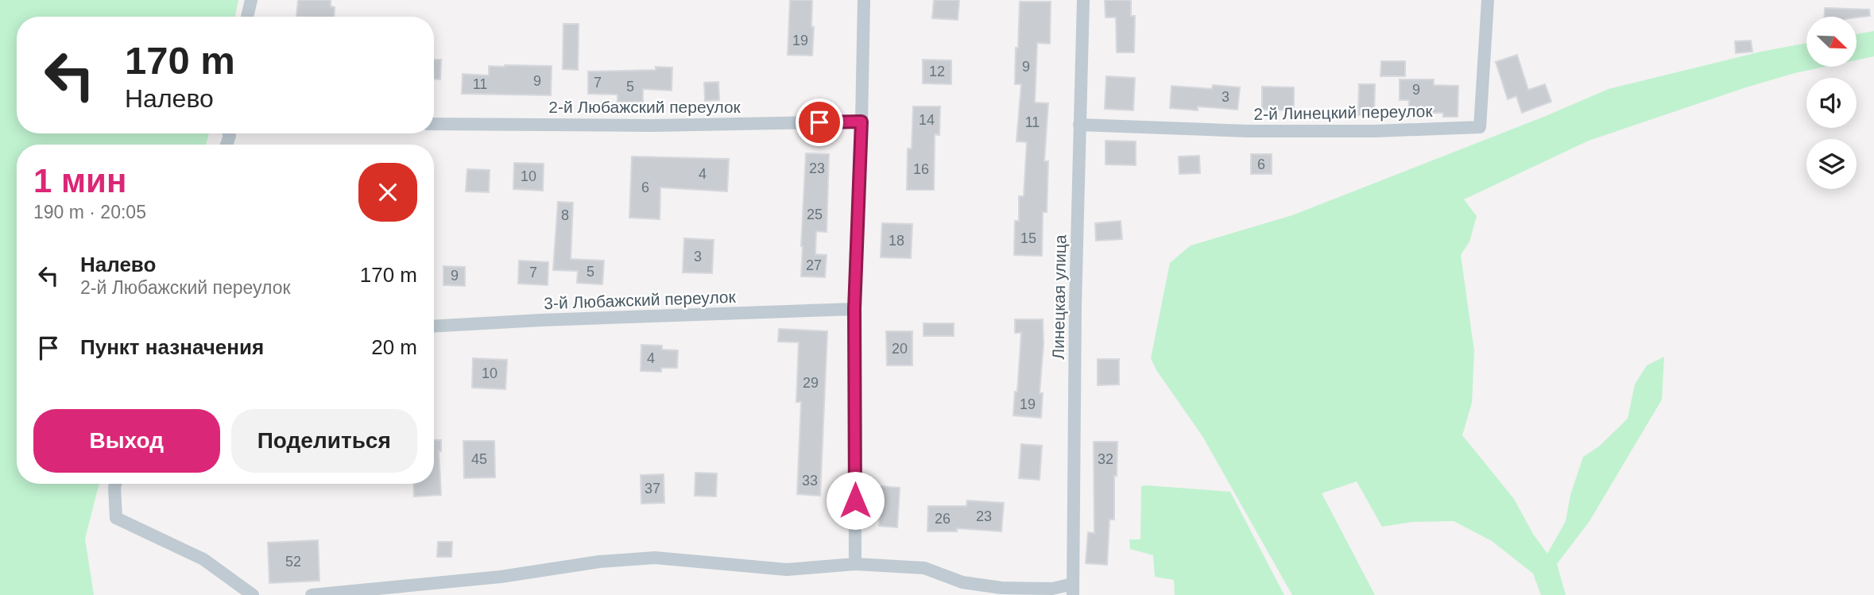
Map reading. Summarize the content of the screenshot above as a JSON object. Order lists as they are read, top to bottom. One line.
{"streets":{"street":["2-й Любажский переулок","2-й Линецкий переулок","Линецкая улица","3-й Любажский переулок"]},"crossings":[["2-й Линецкий переулок","Линецкая улица"]],"house_numbers":["19","9","12","9","7","11","5","9","3","14","11","6","23","16","4","10","6","25","8","15","18","3","27","5","7","9","20","4","10","29","19","45","32","33","37","23","26","52"],"north":"bottom right","page":{"turn":["170 m","Налево"],"heading":["1 мин","190 m · 20:05"],"list":[{"name":"Налево","note":"2-й Любажский переулок","value":"170 m"},{"name":"Пункт назначения","value":"20 m"}],"buttons":["Выход","Поделиться"]}}
